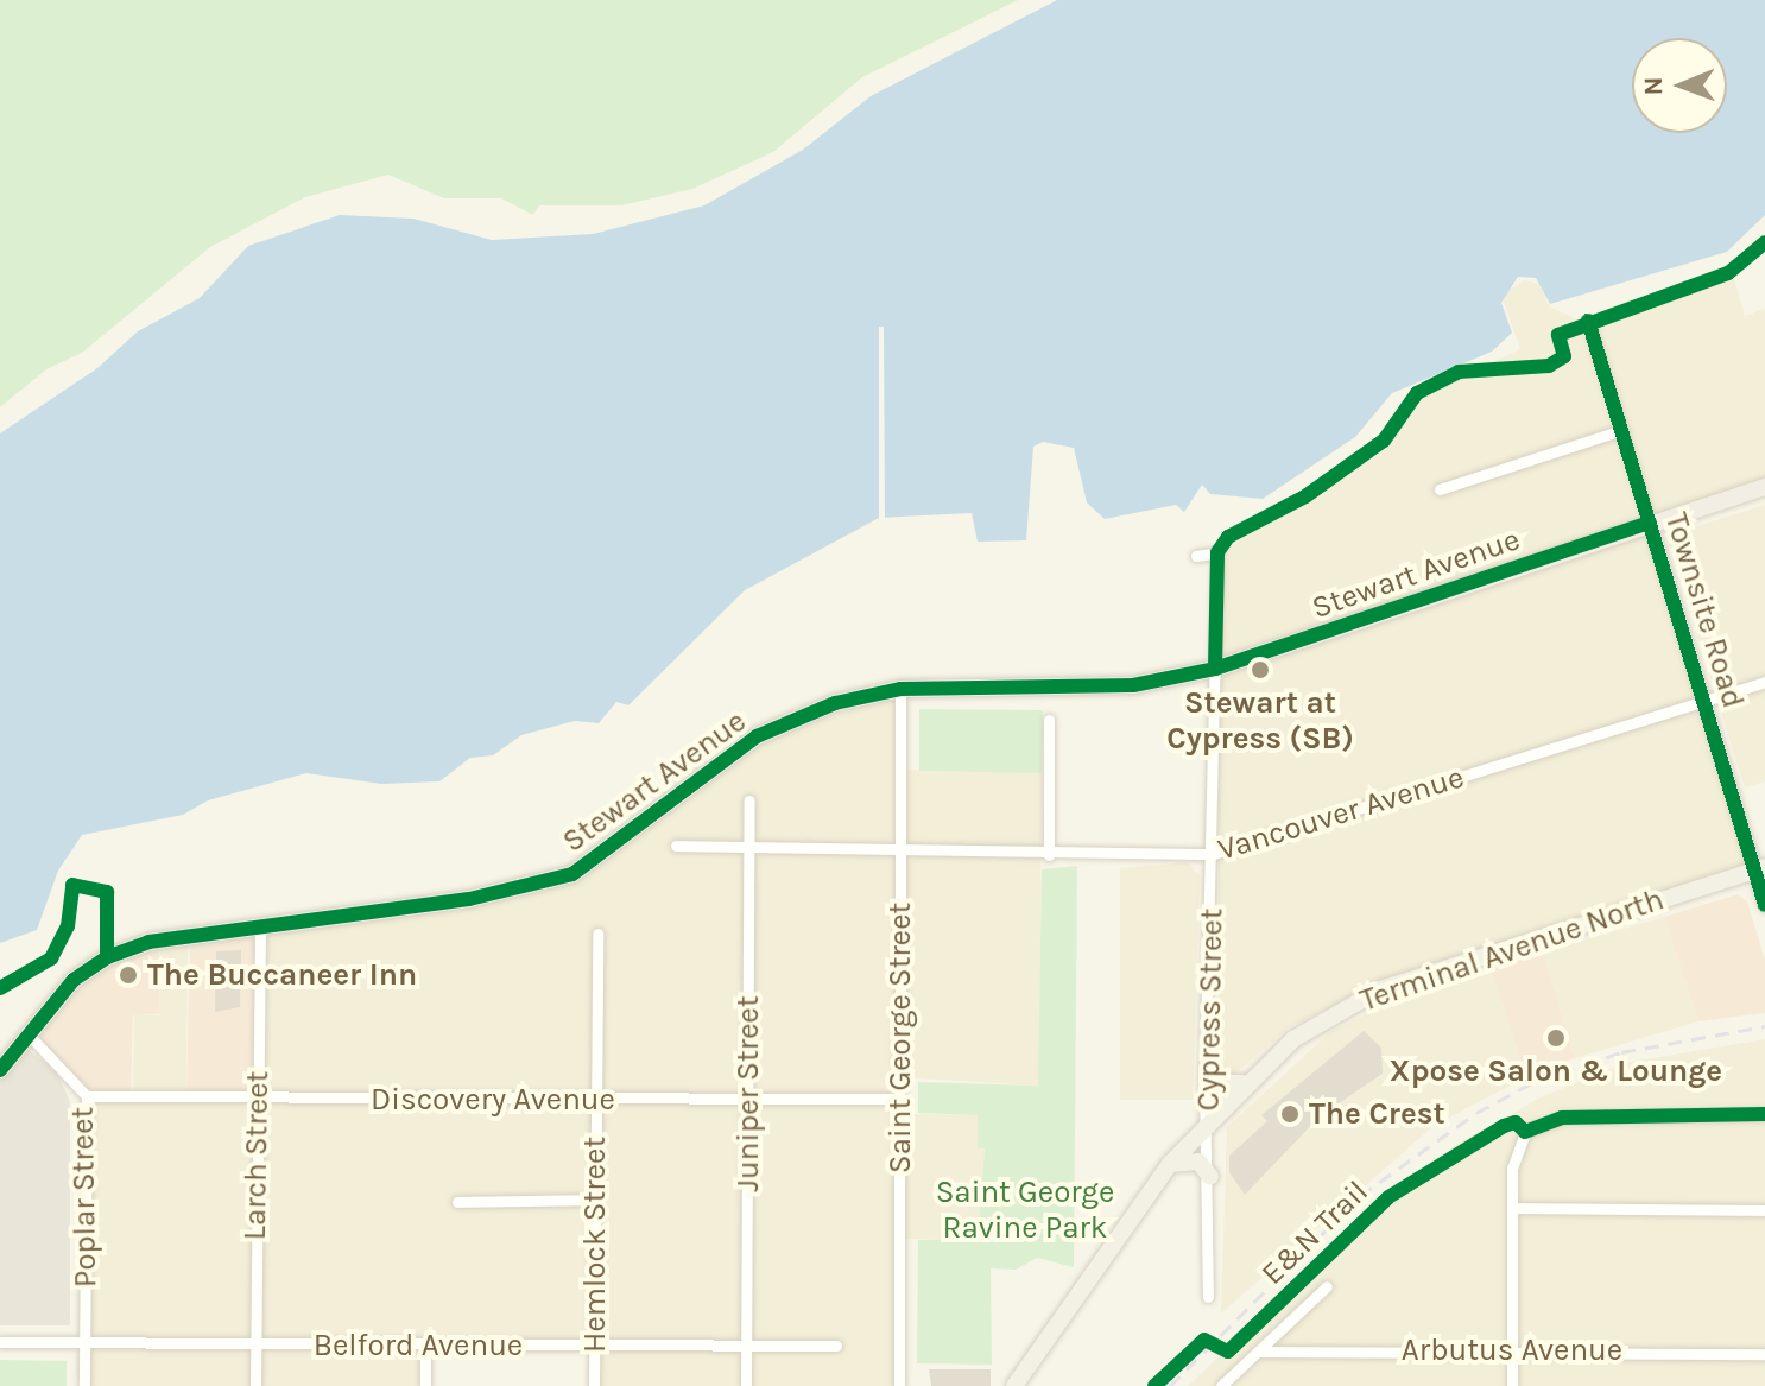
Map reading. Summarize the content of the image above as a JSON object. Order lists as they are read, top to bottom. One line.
{"streets":{"highway":["Stewart Avenue"],"main road":["Terminal Avenue North"],"street":["Townsite Road","Vancouver Avenue","Cypress Street","Saint George Street","Juniper Street","Discovery Avenue","Larch Street","Poplar Street","Hemlock Street","Belford Avenue","Arbutus Avenue"],"cycle path":["E&N Trail"]},"crossings":[["Stewart Avenue","Townsite Road"],["Stewart Avenue","Cypress Street"],["Stewart Avenue","Saint George Street"],["Stewart Avenue","Larch Street"],["Stewart Avenue","Poplar Street"],["Townsite Road","Vancouver Avenue"],["Townsite Road","Terminal Avenue North"],["Vancouver Avenue","Cypress Street"],["Vancouver Avenue","Saint George Street"],["Vancouver Avenue","Juniper Street"],["Terminal Avenue North","Cypress Street"],["Saint George Street","Discovery Avenue"],["Juniper Street","Discovery Avenue"],["Juniper Street","Belford Avenue"],["Discovery Avenue","Larch Street"],["Discovery Avenue","Poplar Street"],["Discovery Avenue","Hemlock Street"],["Larch Street","Belford Avenue"],["Poplar Street","Belford Avenue"],["Hemlock Street","Belford Avenue"]],"parks":["Saint George Ravine Park"],"places":["Stewart at Cypress (SB)","The Buccaneer Inn","Xpose Salon & Lounge","The Crest"],"north":"left"}
